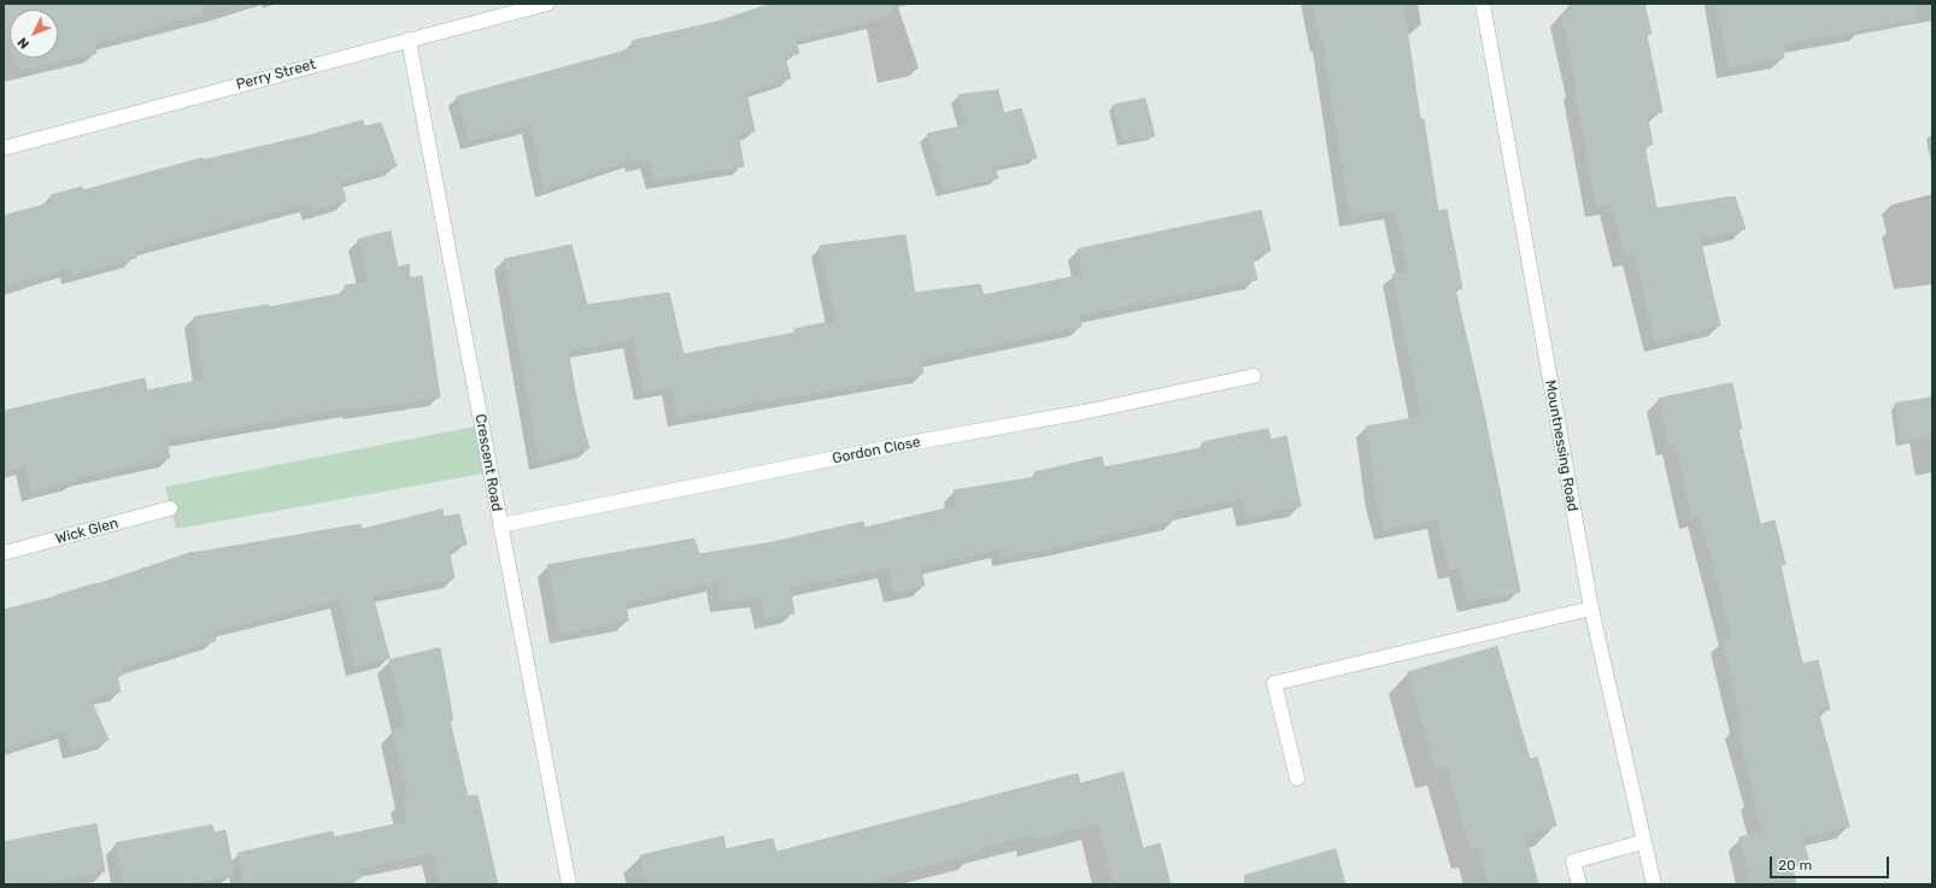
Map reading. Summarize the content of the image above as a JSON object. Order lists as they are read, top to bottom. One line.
{"streets":{"street":["Perry Street","Mountnessing Road","Gordon Close","Crescent Road","Wick Glen"]},"crossings":[["Perry Street","Crescent Road"],["Gordon Close","Crescent Road"]],"scale_bar":"20 m","north":"bottom left"}
